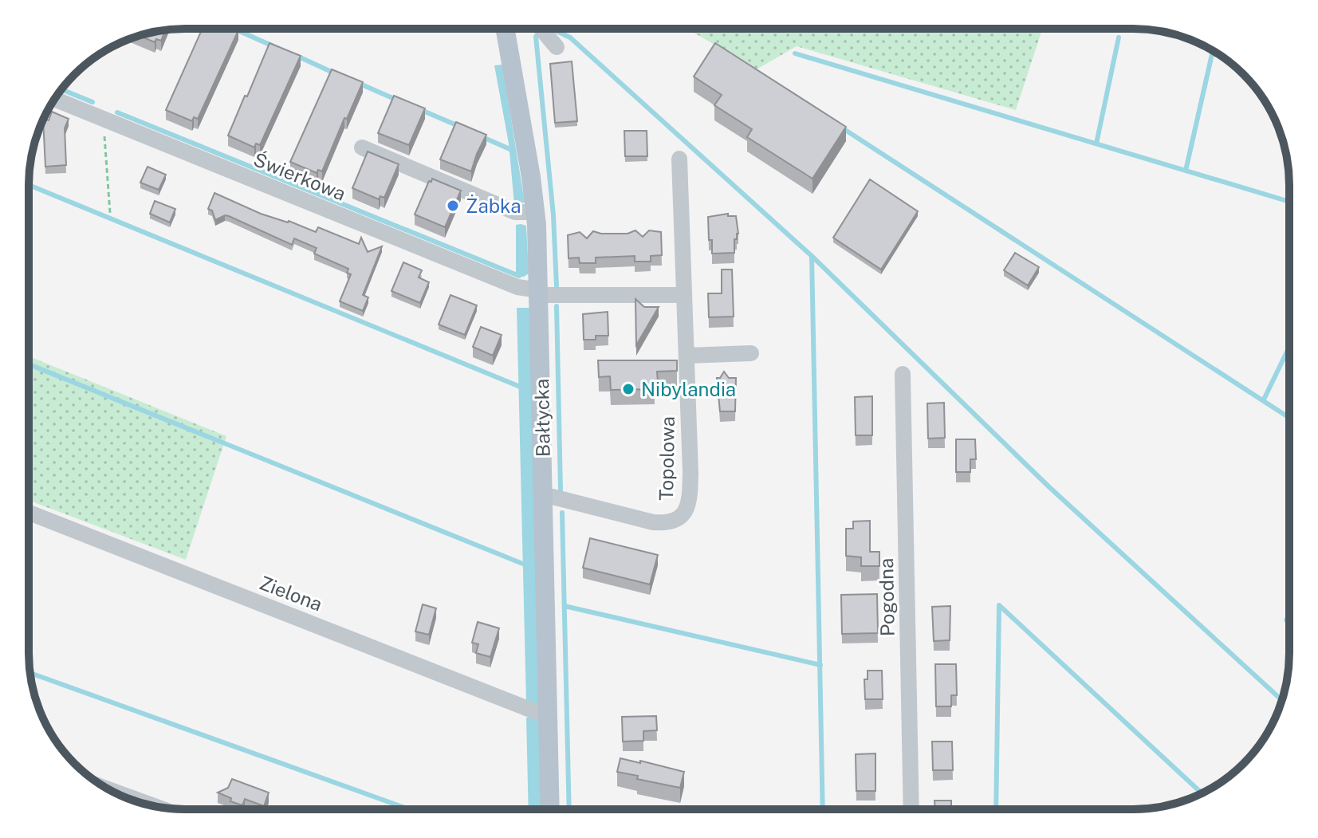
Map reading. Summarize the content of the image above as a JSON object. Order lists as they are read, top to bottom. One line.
{"streets":{"main road":["Bałtycka"],"street":["Świerkowa","Topolowa","Zielona","Pogodna"]},"crossings":[["Świerkowa","Bałtycka"],["Bałtycka","Topolowa"],["Bałtycka","Zielona"]],"places":["Żabka","Nibylandia"]}
